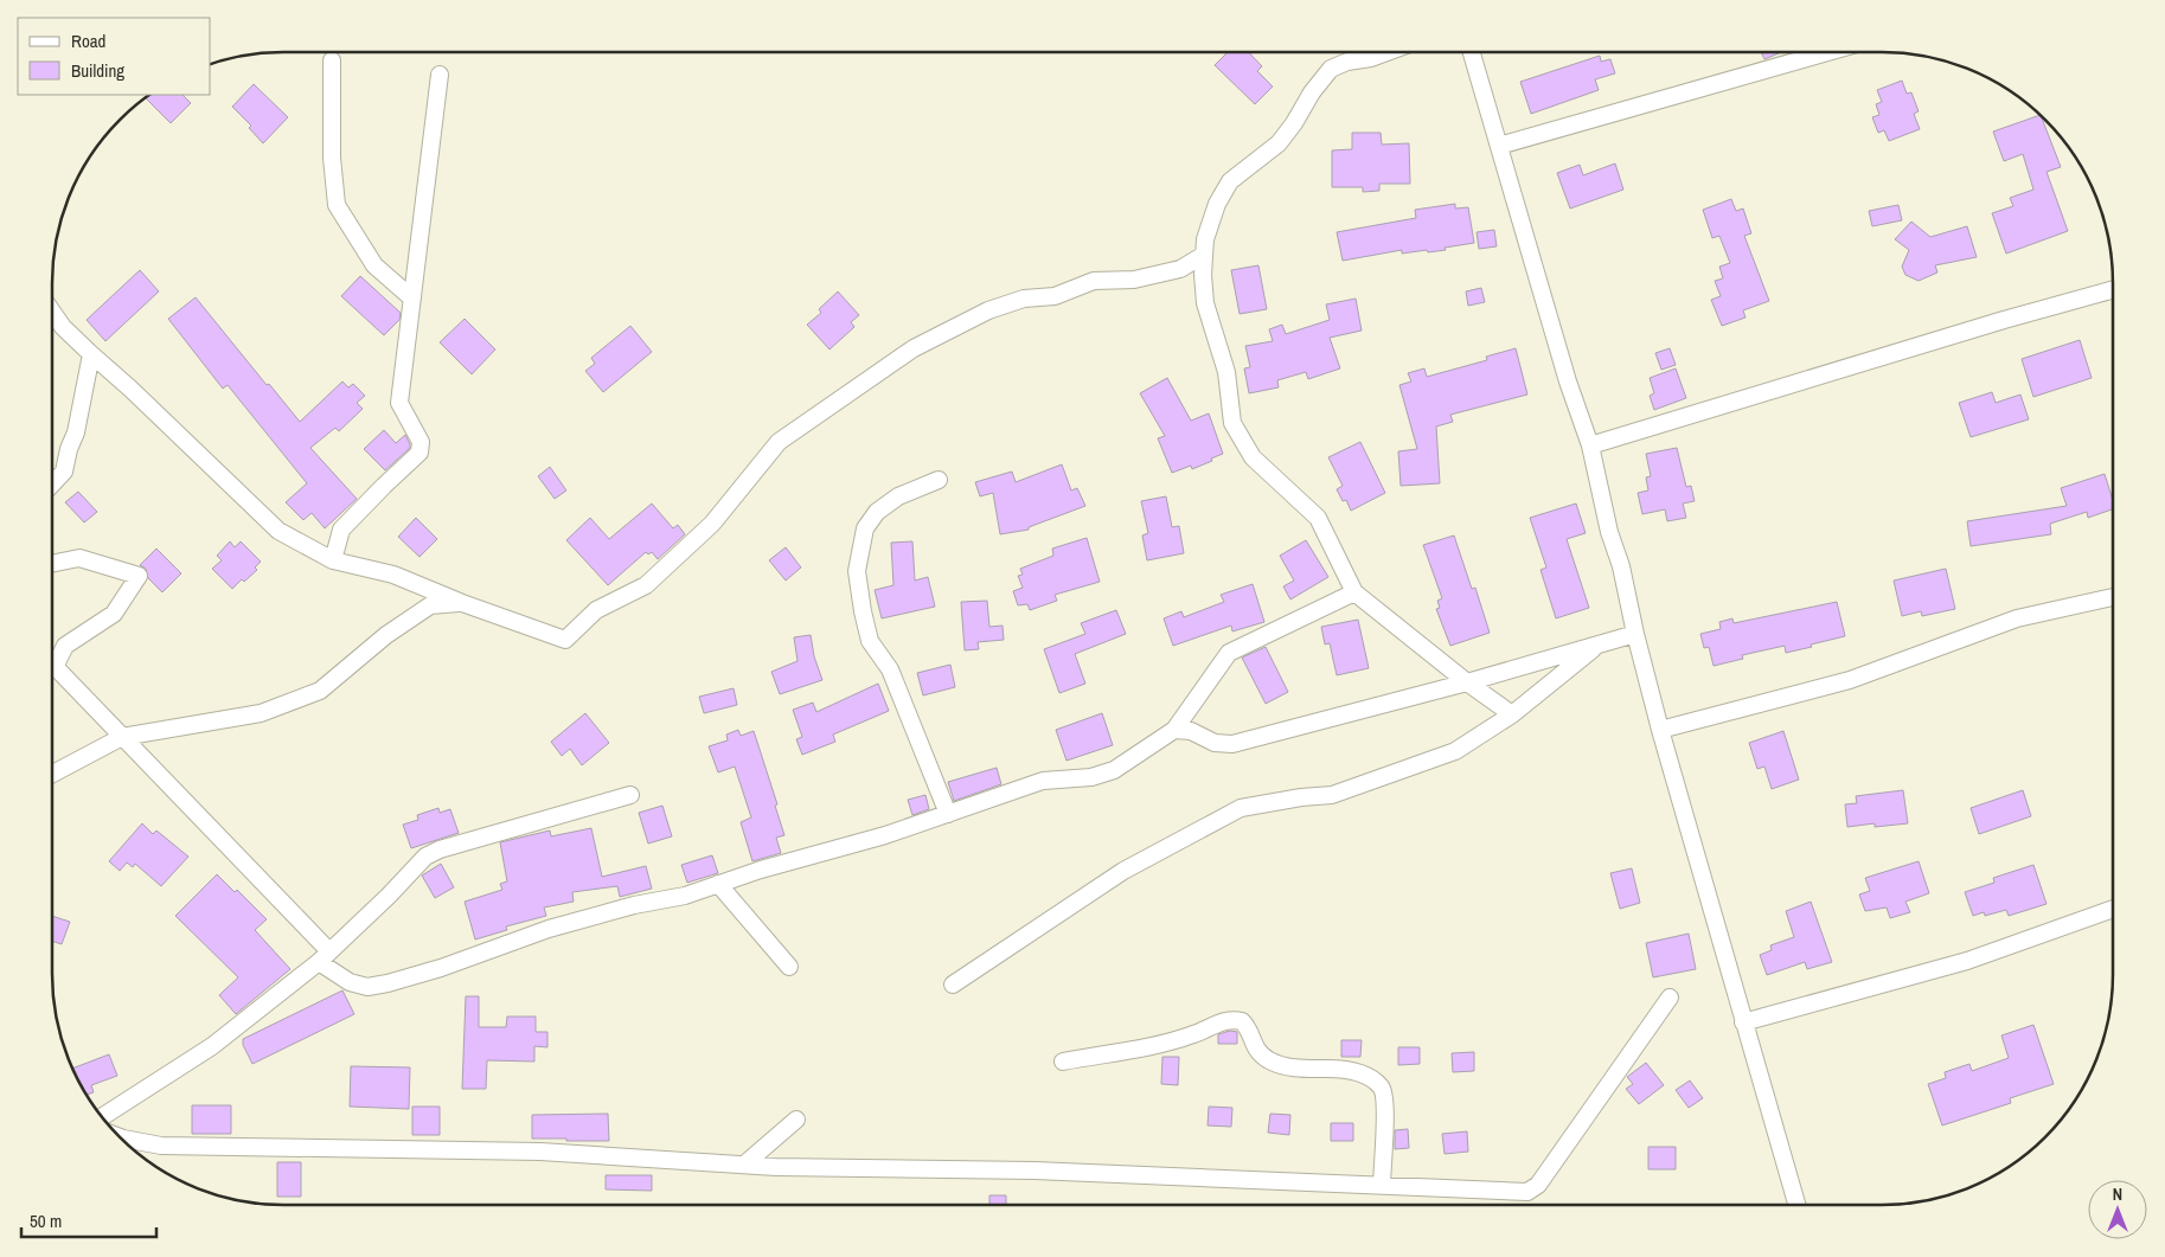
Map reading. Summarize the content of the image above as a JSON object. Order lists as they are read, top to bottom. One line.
{"legend":["Road","Building"],"scale_bar":"50 m","north":"top"}
